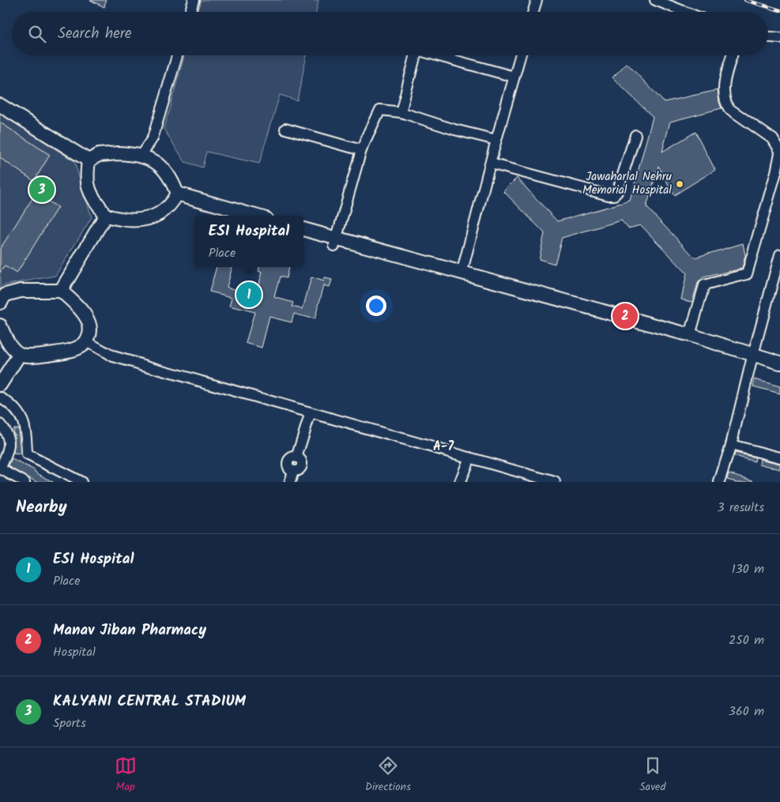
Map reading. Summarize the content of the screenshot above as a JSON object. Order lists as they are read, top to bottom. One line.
{"districts":["A-7"],"places":["Jawaharlal Nehru Memorial Hospital"],"page":{"search":"Search here","pins":["3","1","2"],"popup":["ESI Hospital","Place"],"heading":["Nearby","3 results"],"list":[{"mark":"1","name":"ESI Hospital","note":"Place","value":"130 m"},{"mark":"2","name":"Manav Jiban Pharmacy","note":"Hospital","value":"250 m"},{"mark":"3","name":"KALYANI CENTRAL STADIUM","note":"Sports","value":"360 m"}],"nav":["Map","Directions","Saved"]}}
